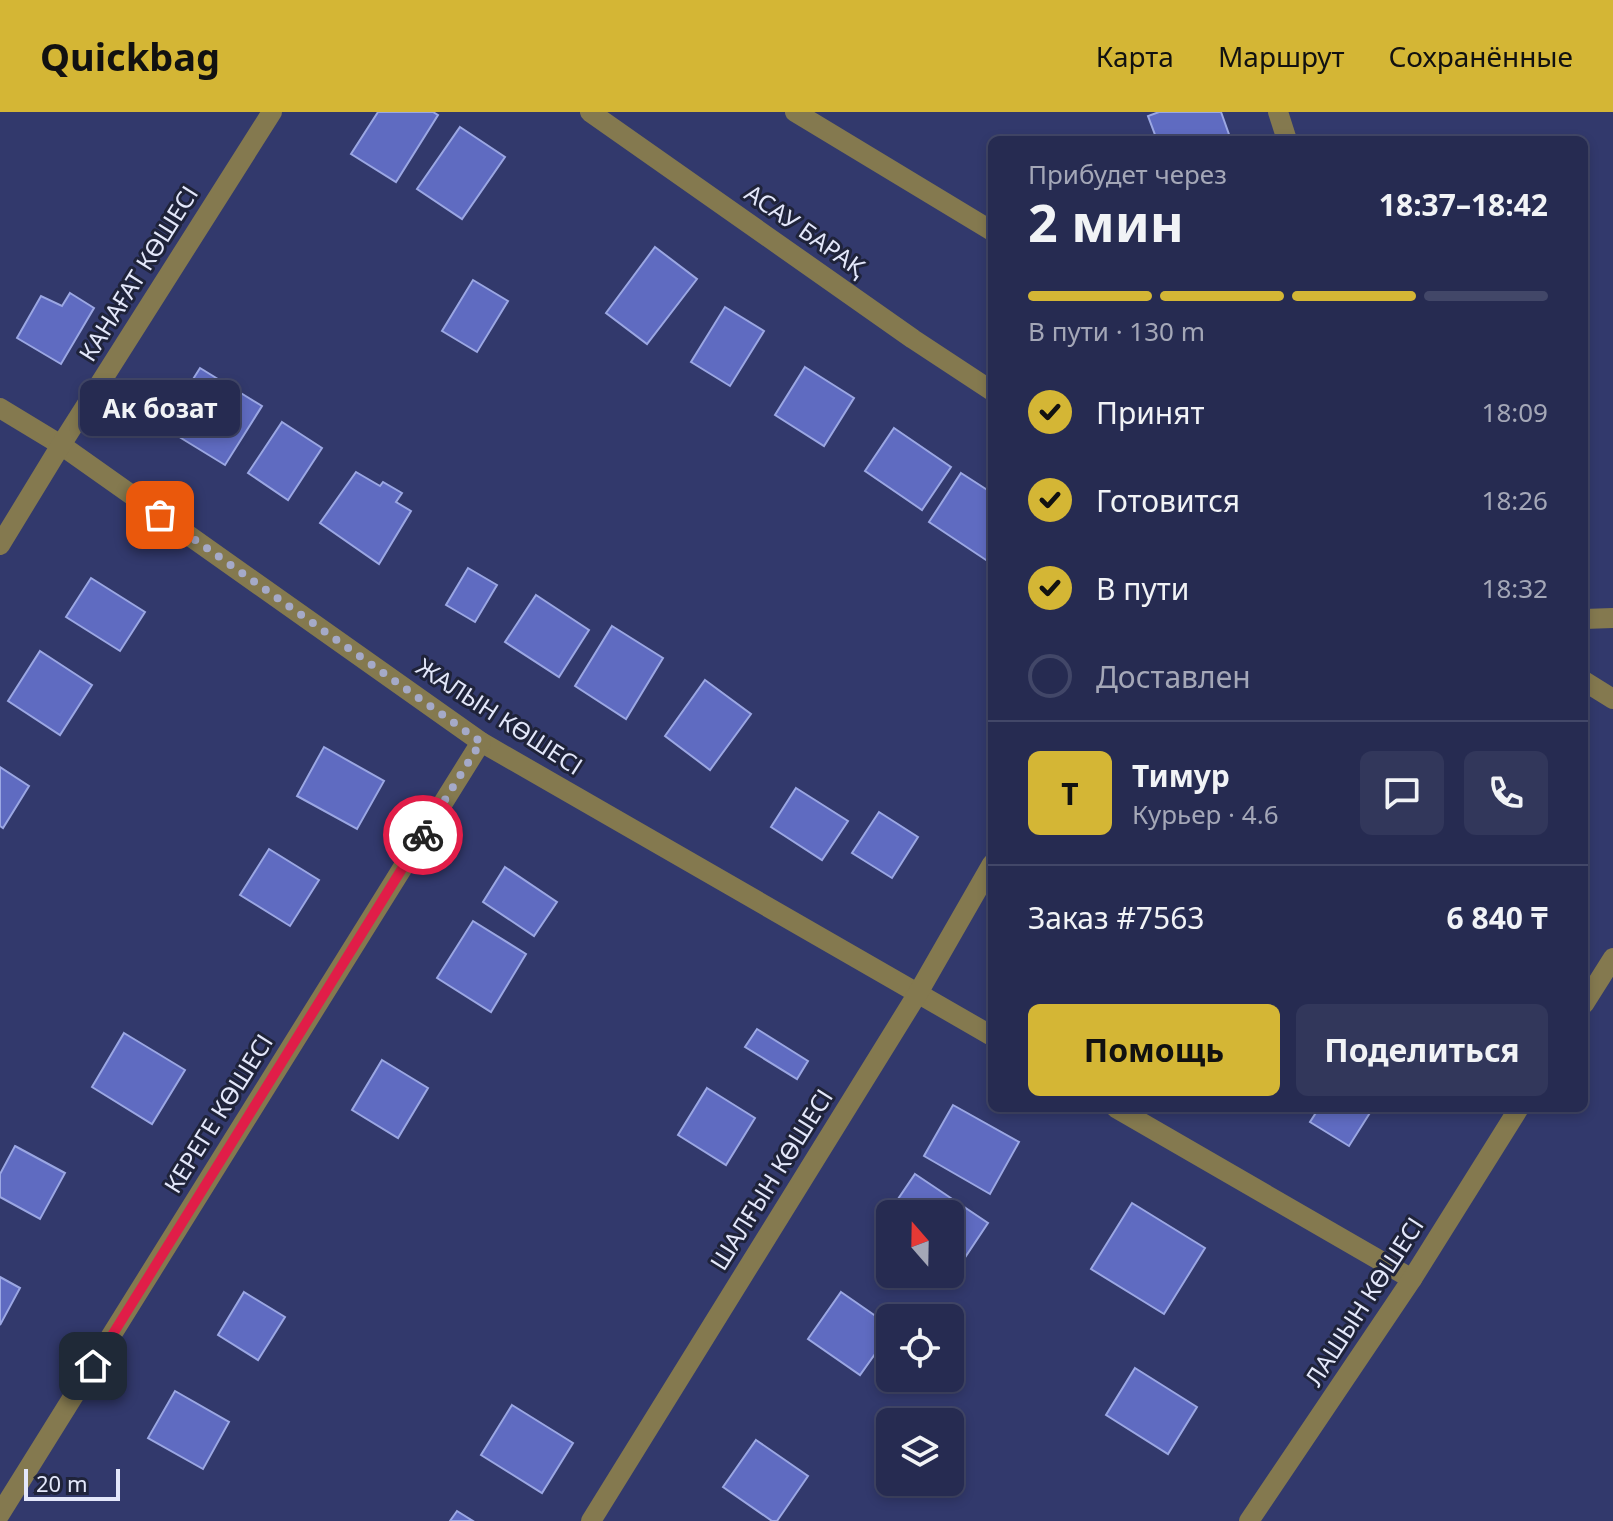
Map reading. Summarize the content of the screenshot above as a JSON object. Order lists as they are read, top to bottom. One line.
{"streets":{"street":["АСАУ БАРАҚ","КАНАҒАТ КӨШЕСІ","ЖАЛЫН КӨШЕСІ","КЕРЕГЕ КӨШЕСІ","ШАЛҒЫН КӨШЕСІ","ЛАШЫН КӨШЕСІ"]},"crossings":[["КАНАҒАТ КӨШЕСІ","ЖАЛЫН КӨШЕСІ"],["ЖАЛЫН КӨШЕСІ","КЕРЕГЕ КӨШЕСІ"],["ЖАЛЫН КӨШЕСІ","ШАЛҒЫН КӨШЕСІ"]],"places":["Ак бозат"],"scale_bar":"20 m","north":"top","page":{"header":"Quickbag","nav":["Карта","Маршрут","Сохранённые"],"heading":["2 мин","Прибудет через","18:37–18:42"],"panel":["Тимур","Курьер · 4.6","Заказ #7563","6 840 ₸"],"bar":"В пути · 130 m","list":[["Принят","18:09"],["Готовится","18:26"],["В пути","18:32"],"Доставлен"],"bubble":"Ак бозат","round":"Т","buttons":["Помощь","Поделиться"],"scale":"20 m"}}
